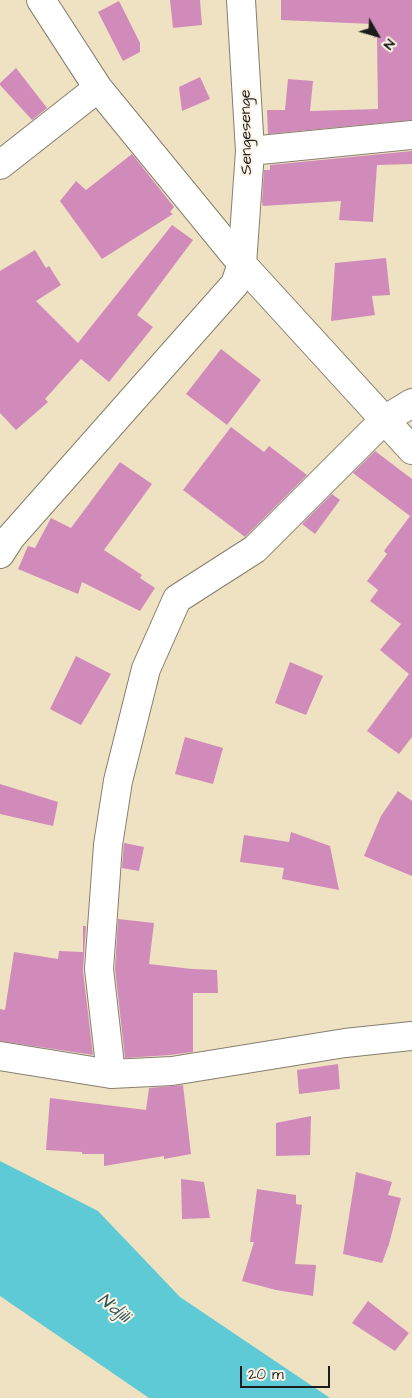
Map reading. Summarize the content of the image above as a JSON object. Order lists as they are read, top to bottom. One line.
{"streets":{"street":["Sengesenge"]},"water":["N'djili"],"scale_bar":"20 m","north":"bottom right"}
